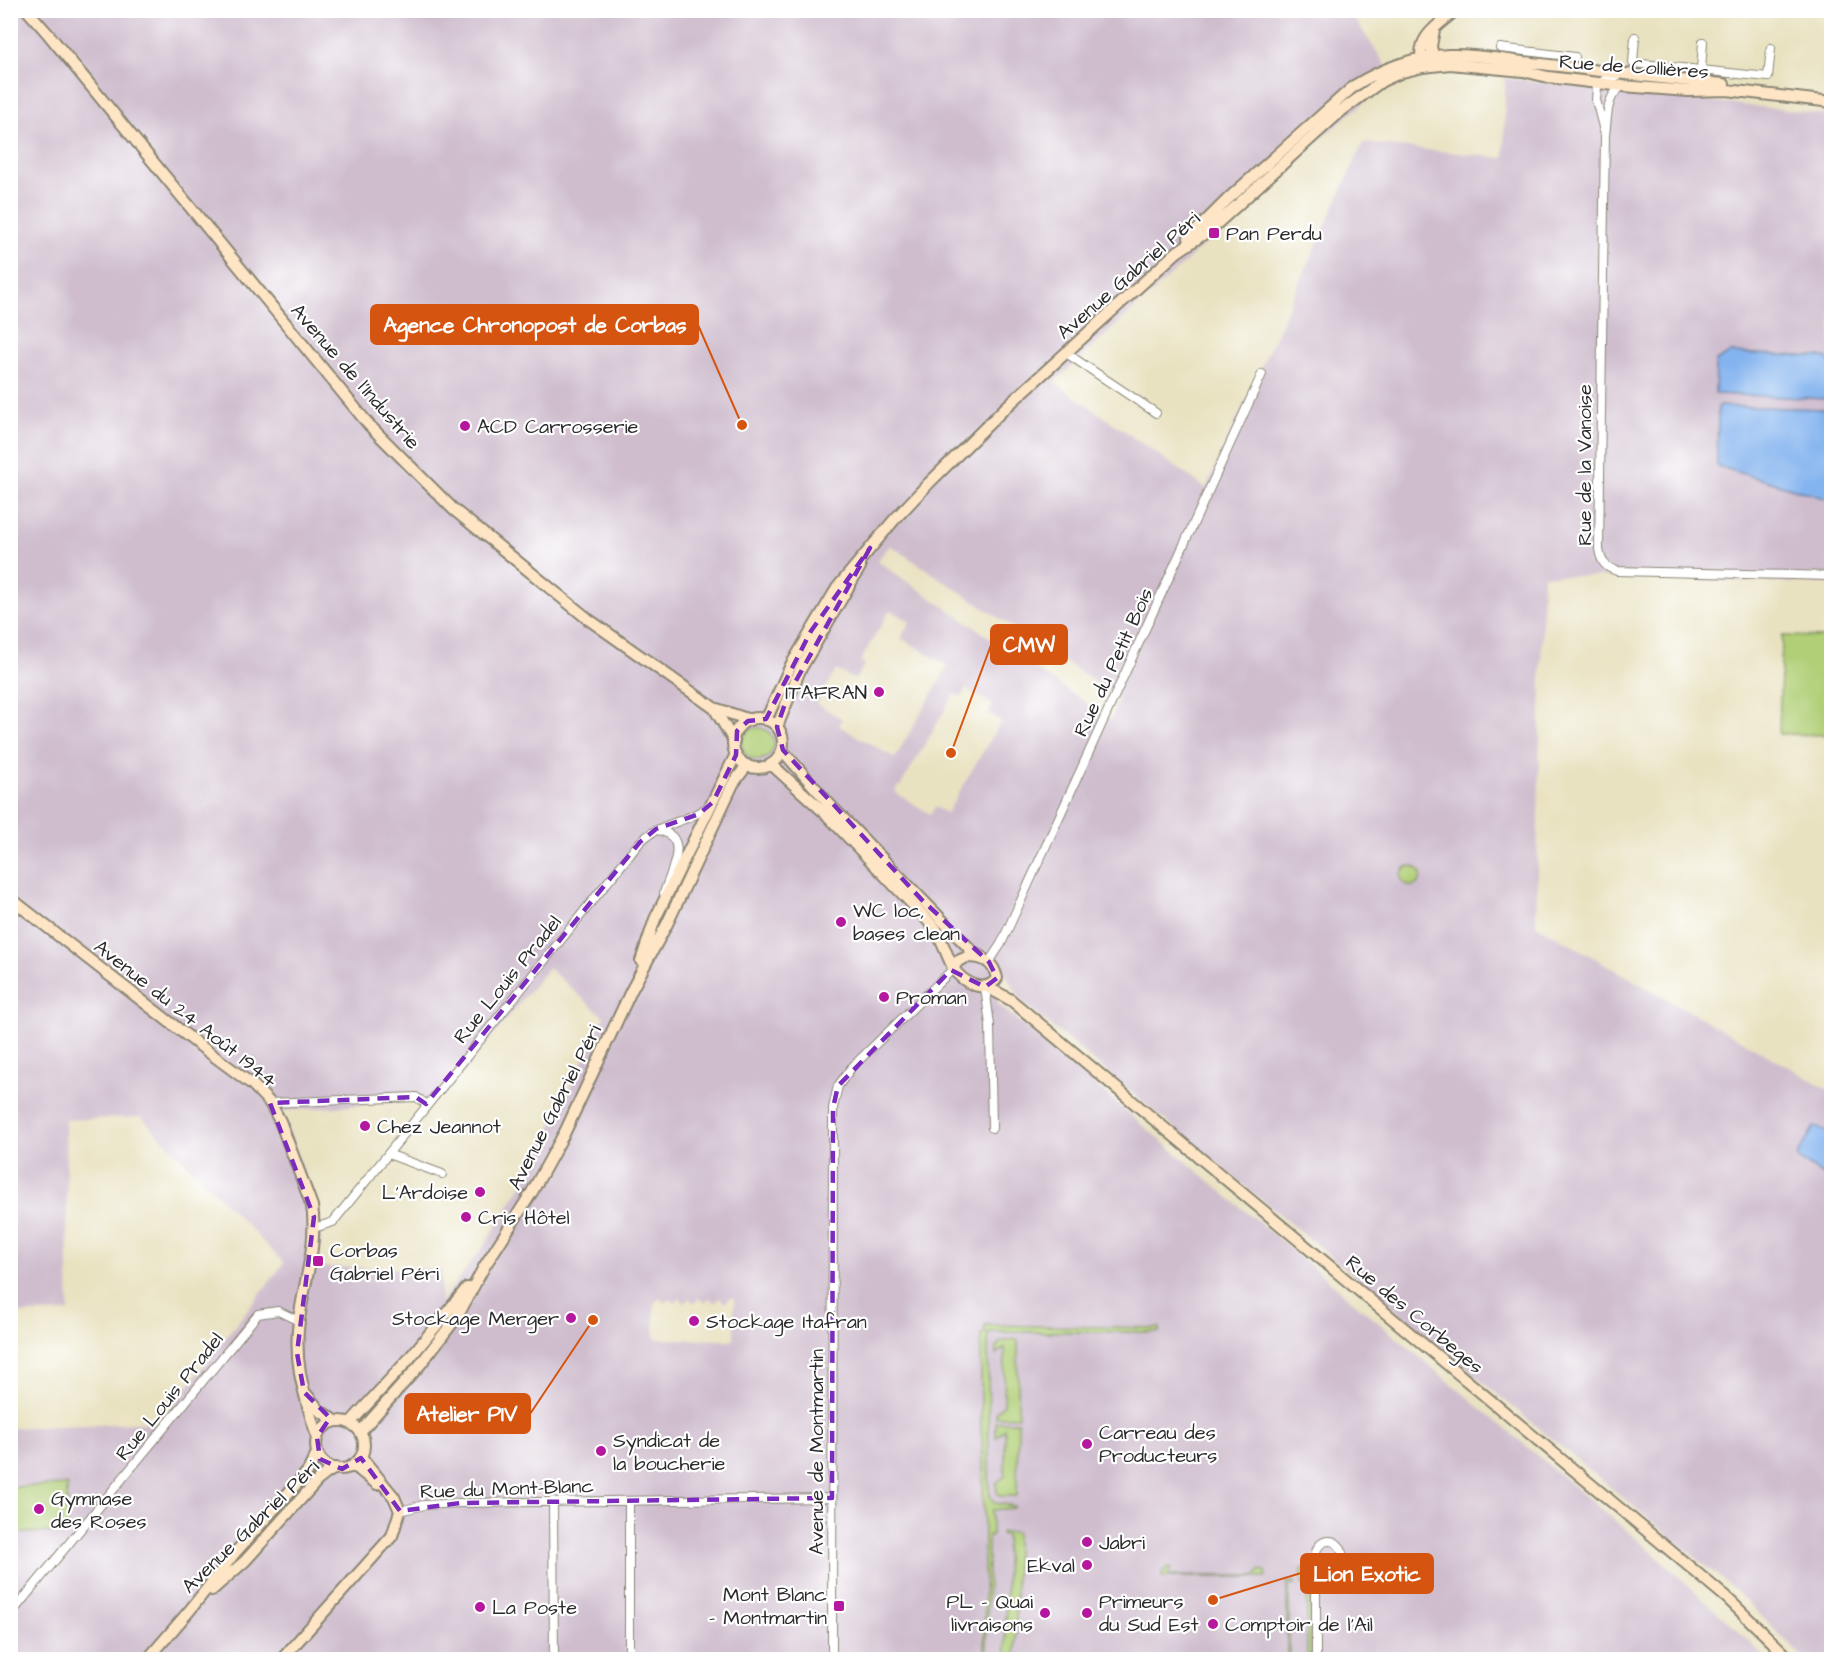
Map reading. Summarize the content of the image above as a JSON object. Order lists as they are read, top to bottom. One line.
{"streets":{"main road":["Rue de Collières","Avenue Gabriel Péri","Avenue de l'Industrie","Avenue du 24 Août 1944","Rue des Corbeges"],"street":["Rue de la Vanoise","Rue du Petit Bois","Rue Louis Pradel","Avenue de Montmartin","Rue du Mont-Blanc"]},"crossings":[["Rue de Collières","Avenue Gabriel Péri"],["Rue de Collières","Rue de la Vanoise"],["Avenue Gabriel Péri","Avenue de l'Industrie"],["Avenue Gabriel Péri","Rue Louis Pradel"],["Rue du Petit Bois","Rue des Corbeges"],["Rue Louis Pradel","Avenue du 24 Août 1944"],["Rue des Corbeges","Avenue de Montmartin"],["Avenue de Montmartin","Rue du Mont-Blanc"]],"places":{"transit":["Pan Perdu","Corbas Gabriel Péri","Mont Blanc - Montmartin"],"other":["Agence Chronopost de Corbas","ACD Carrosserie","ITAFRAN","CMW","WC loc, bases clean","Proman","Chez Jeannot","L'Ardoise","Cris Hôtel","Stockage Merger","Atelier PIV","Stockage Itafran","Carreau des Producteurs","Syndicat de la boucherie","Gymnase des Roses","Jabri","Ekval","Lion Exotic","La Poste","PL - Quai livraisons","Primeurs du Sud Est","Comptoir de l'Ail"]}}
